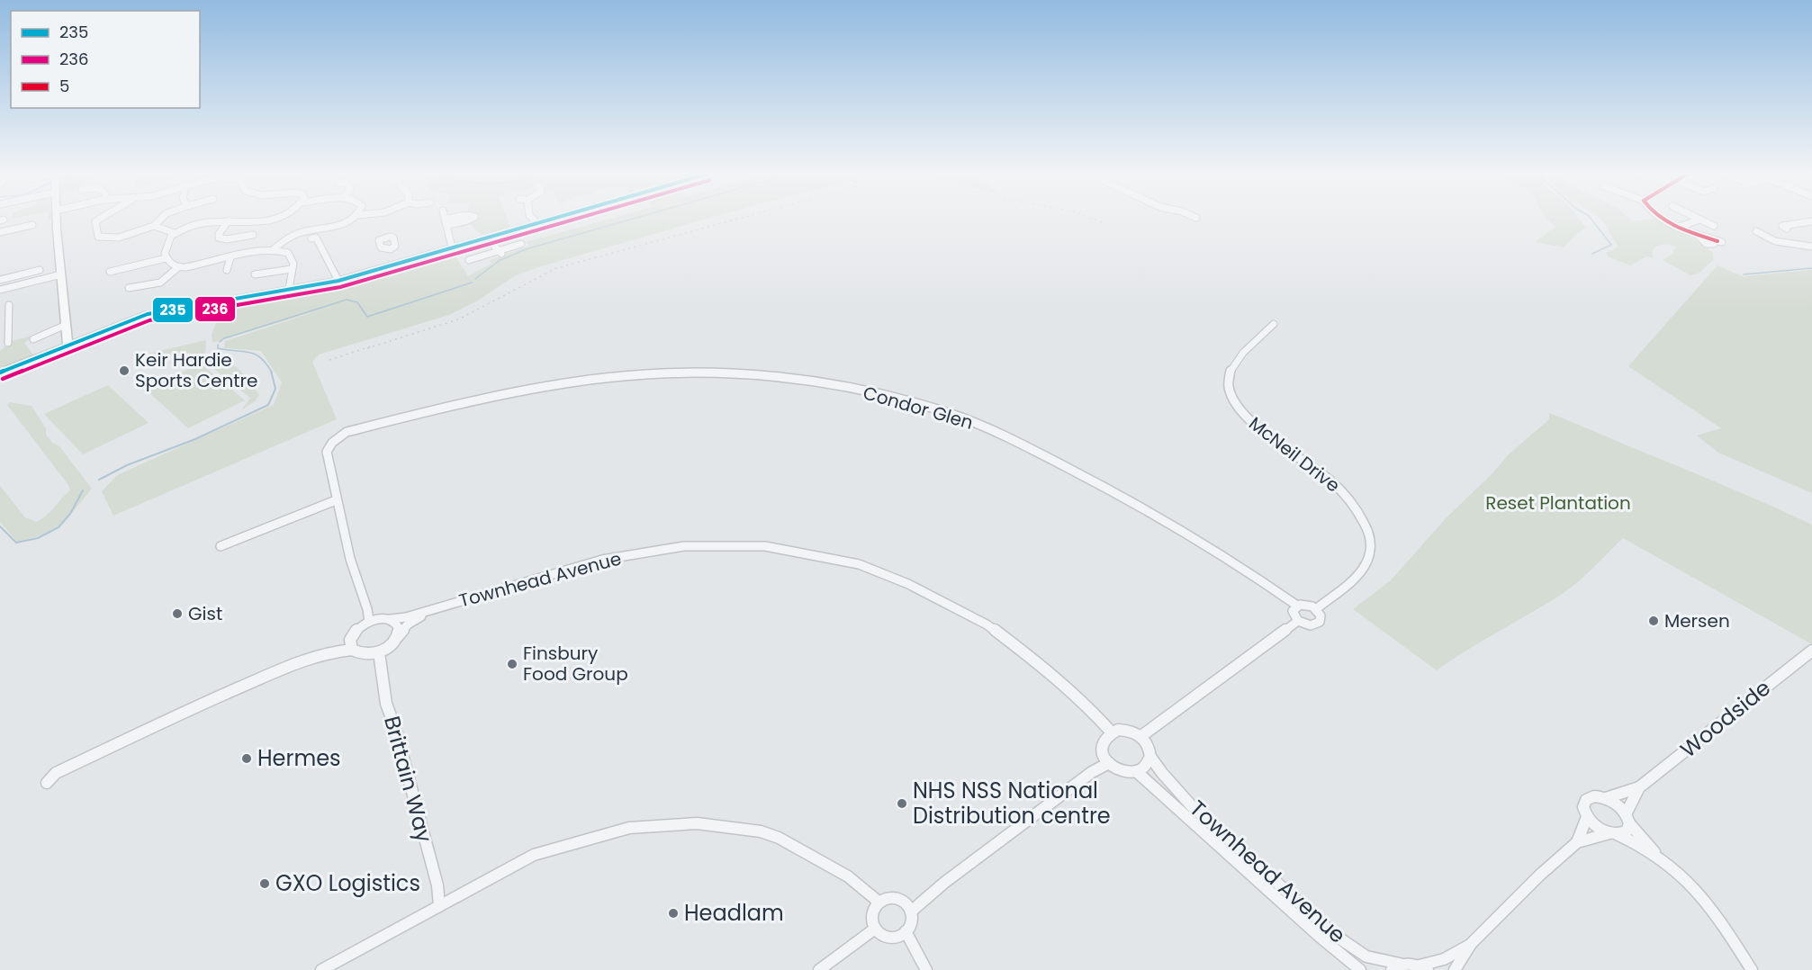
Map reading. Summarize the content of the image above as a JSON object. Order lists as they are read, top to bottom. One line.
{"streets":{"street":["Condor Glen","McNeil Drive","Townhead Avenue","Woodside","Brittain Way"]},"crossings":[["Condor Glen","McNeil Drive"],["Townhead Avenue","Woodside"],["Townhead Avenue","Brittain Way"]],"parks":["Reset Plantation"],"places":["Keir Hardie Sports Centre","Gist","Mersen","Finsbury Food Group","Hermes","NHS NSS National Distribution centre","GXO Logistics","Headlam"],"lines":["transit line 235","transit line 236","transit line 5"],"legend":["235","236","5"]}
